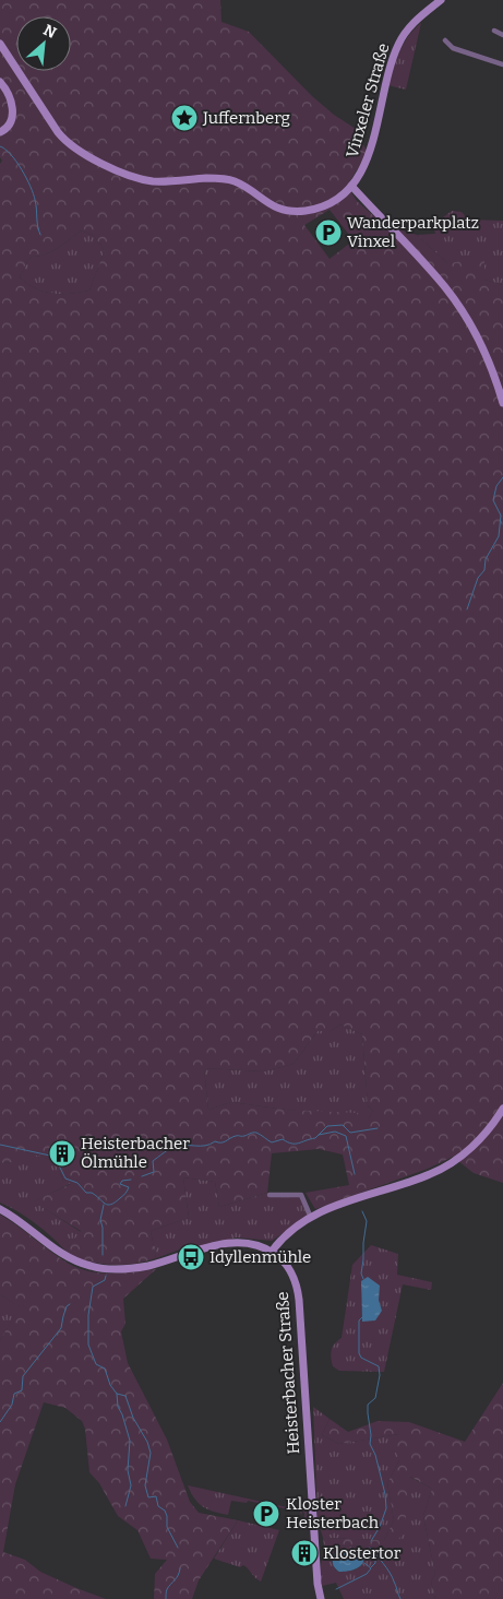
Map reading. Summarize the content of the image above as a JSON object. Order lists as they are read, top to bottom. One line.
{"streets":{"main road":["Vinxeler Straße","Heisterbacher Straße"]},"places":{"place":["Juffernberg"],"parking":["Wanderparkplatz Vinxel","Kloster Heisterbach"],"building":["Heisterbacher Ölmühle","Klostertor"],"bus stop":["Idyllenmühle"]},"north":"top right"}
